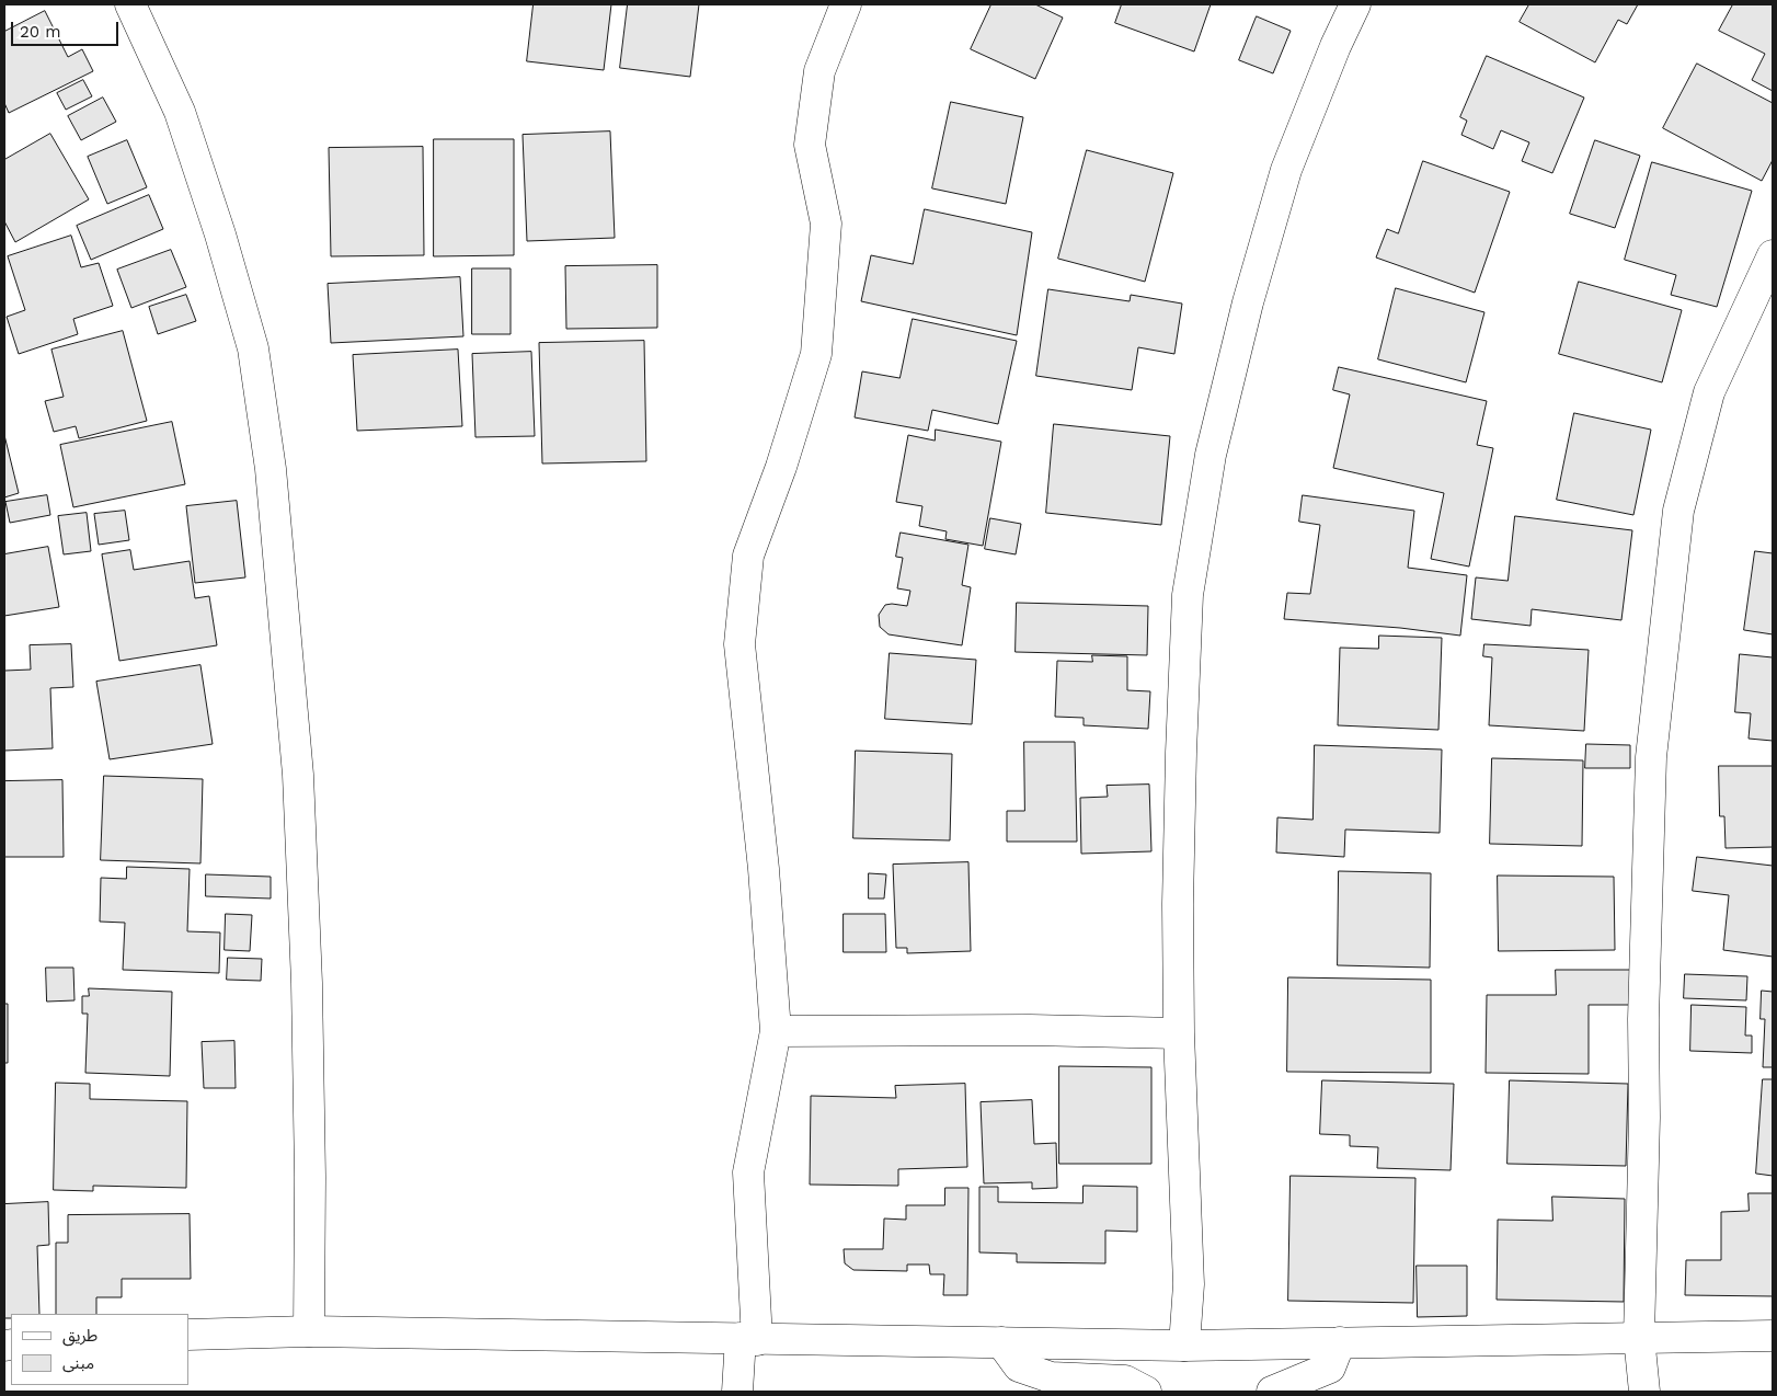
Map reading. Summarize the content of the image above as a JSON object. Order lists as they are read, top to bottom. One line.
{"legend":["طريق","مبنى"],"scale_bar":"20 m"}
